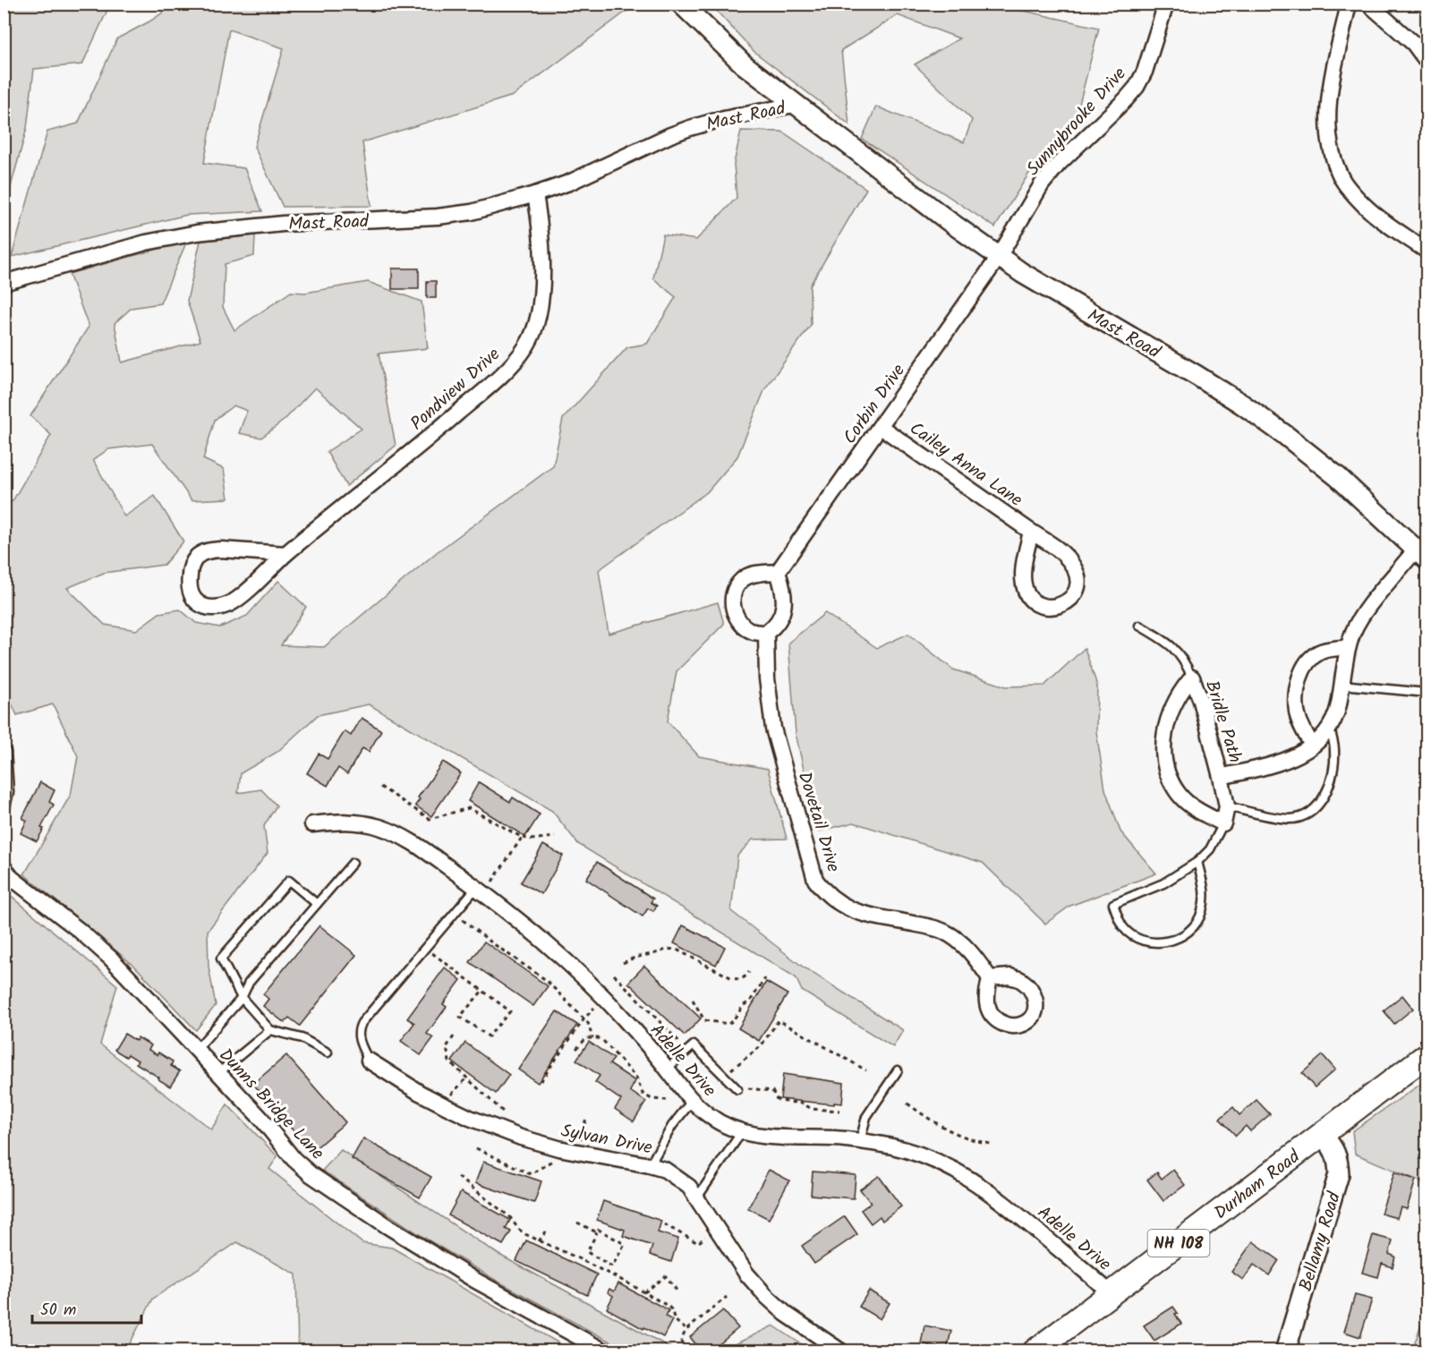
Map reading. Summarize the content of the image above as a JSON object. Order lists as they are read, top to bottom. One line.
{"streets":{"main road":["Durham Road","NH 108"],"street":["Mast Road","Sunnybrooke Drive","Pondview Drive","Corbin Drive","Cailey Anna Lane","Bridle Path","Dovetail Drive","Adelle Drive","Dunns Bridge Lane","Sylvan Drive","Bellamy Road"]},"crossings":[["Mast Road","Sunnybrooke Drive"],["Mast Road","Pondview Drive"],["Mast Road","Corbin Drive"],["Mast Road","Bridle Path"],["Sunnybrooke Drive","Corbin Drive"],["Corbin Drive","Cailey Anna Lane"],["Corbin Drive","Dovetail Drive"],["Adelle Drive","Durham Road"],["Durham Road","Bellamy Road"]],"scale_bar":"50 m"}
